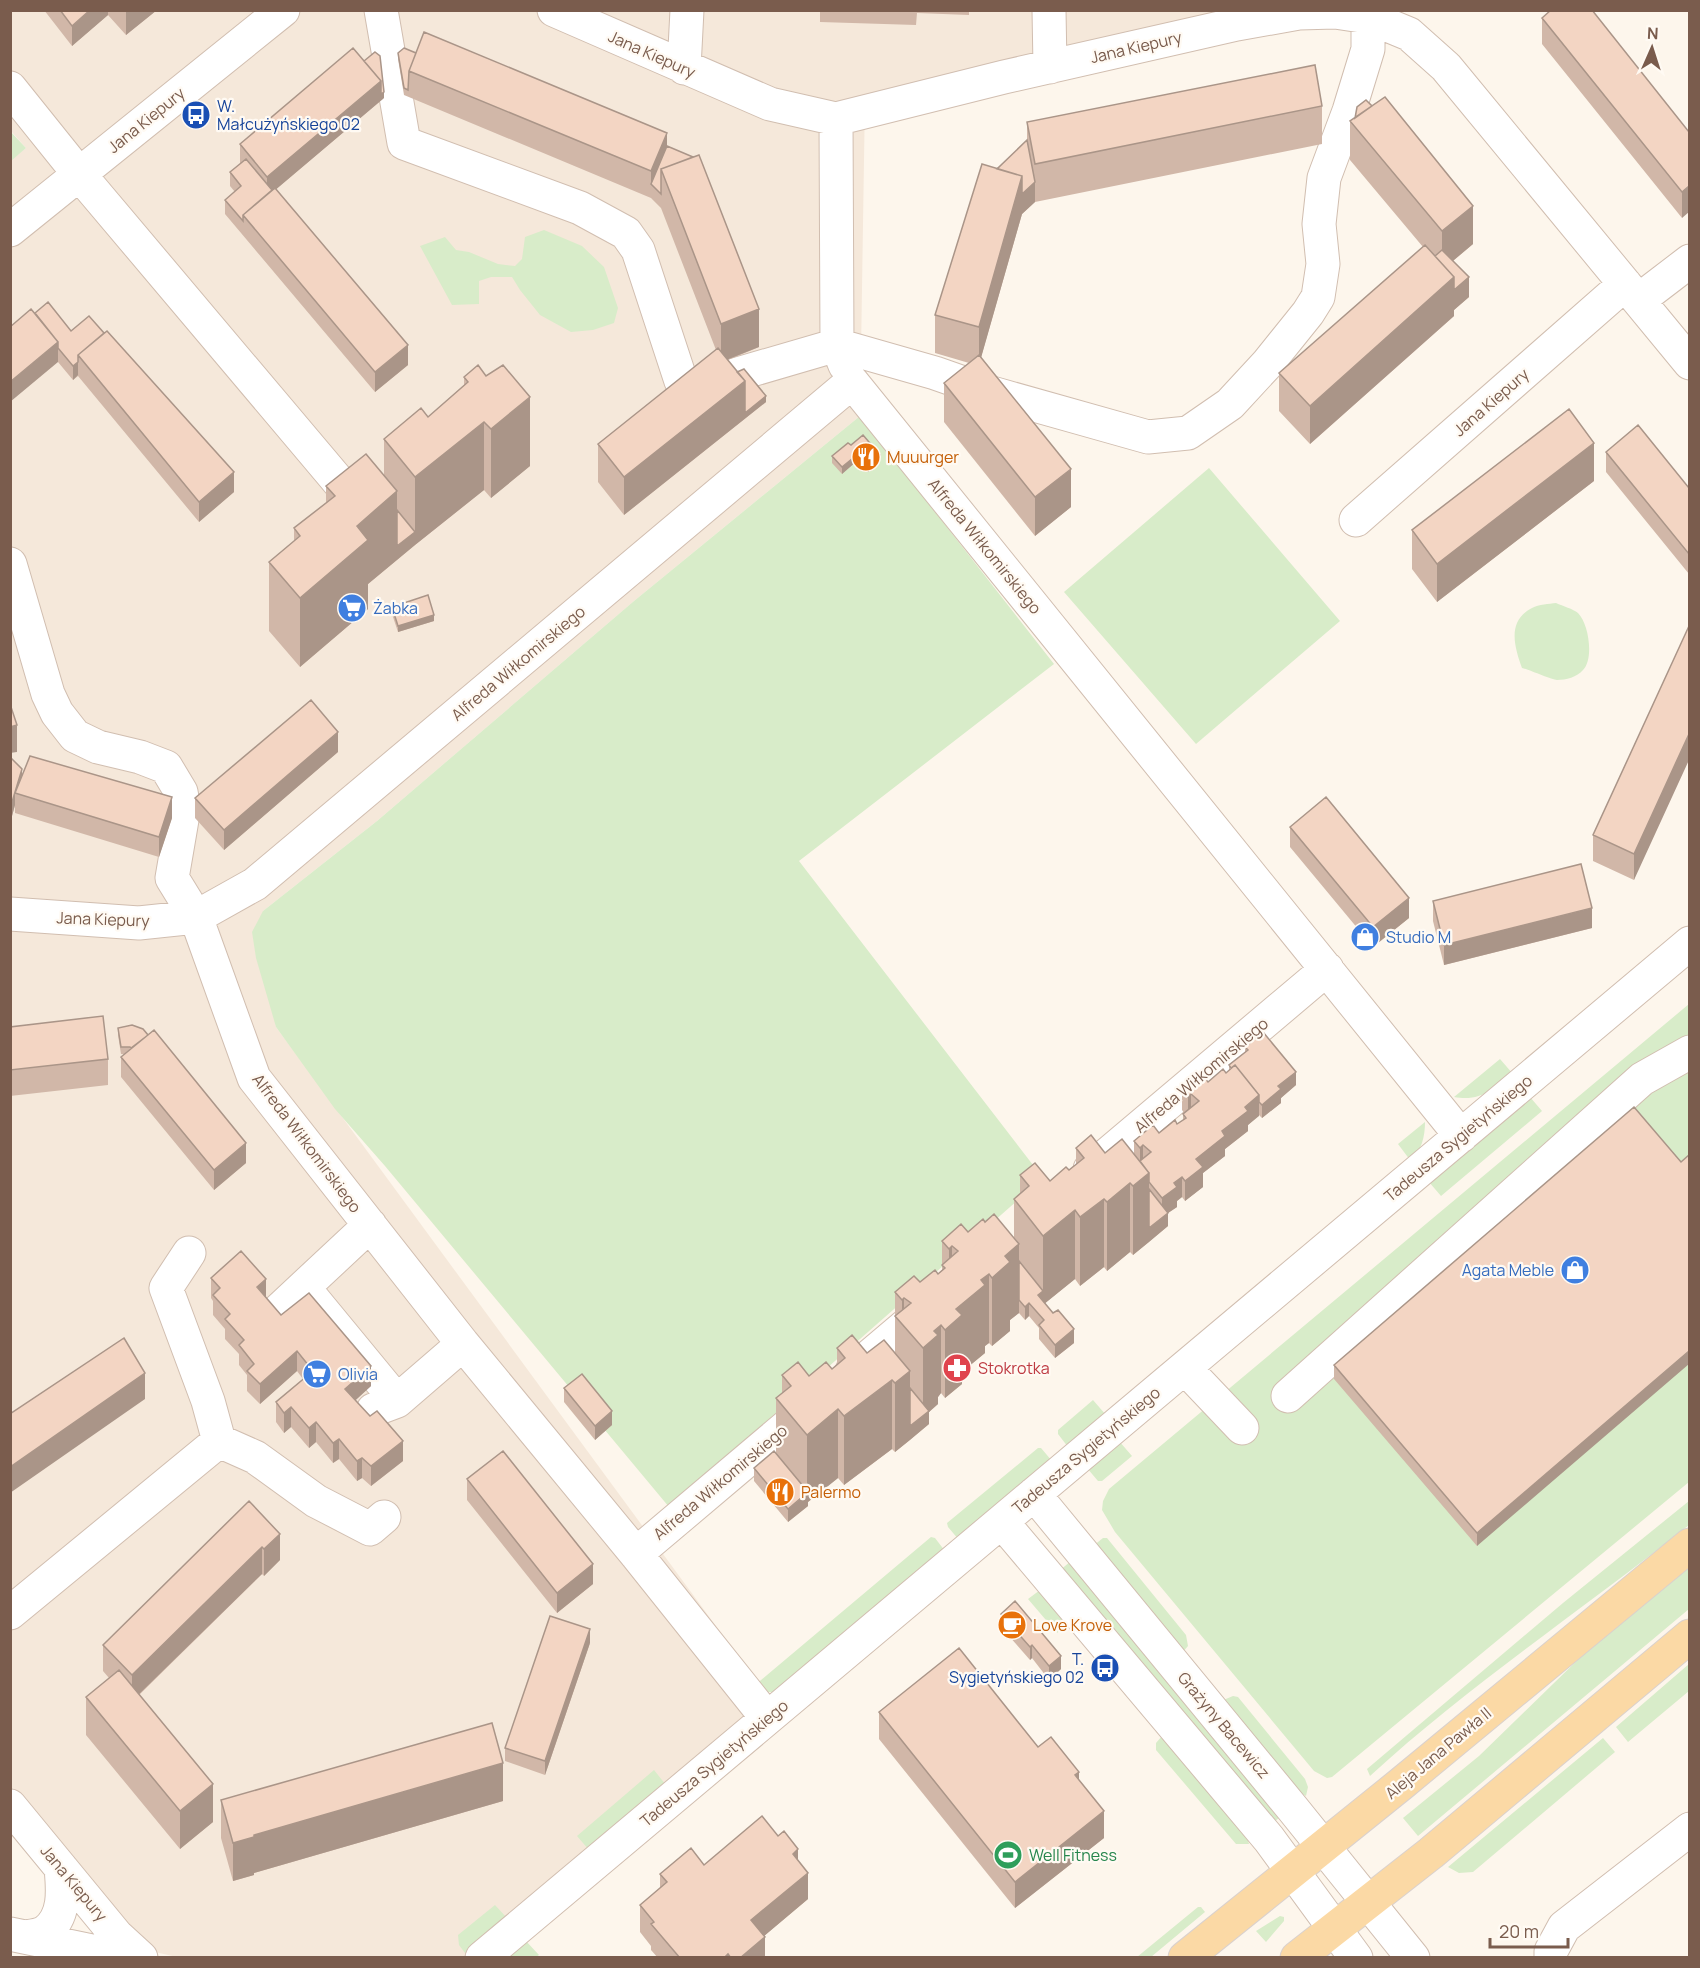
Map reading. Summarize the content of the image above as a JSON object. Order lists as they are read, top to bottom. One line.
{"streets":{"main road":["Aleja Jana Pawła II"],"street":["Jana Kiepury","Alfreda Wiłkomirskiego","Tadeusza Sygietyńskiego","Grażyny Bacewicz"]},"crossings":[["Jana Kiepury","Alfreda Wiłkomirskiego"],["Alfreda Wiłkomirskiego","Tadeusza Sygietyńskiego"],["Tadeusza Sygietyńskiego","Grażyny Bacewicz"],["Grażyny Bacewicz","Aleja Jana Pawła II"]],"places":{"bus stop":["W. Małcużyńskiego 02","T. Sygietyńskiego 02"],"restaurant":["Muuurger","Palermo"],"supermarket":["Żabka","Olivia"],"shop":["Studio M","Agata Meble"],"pharmacy":["Stokrotka"],"cafe":["Love Krove"],"sports":["Well Fitness"]},"scale_bar":"20 m","north":"top"}
